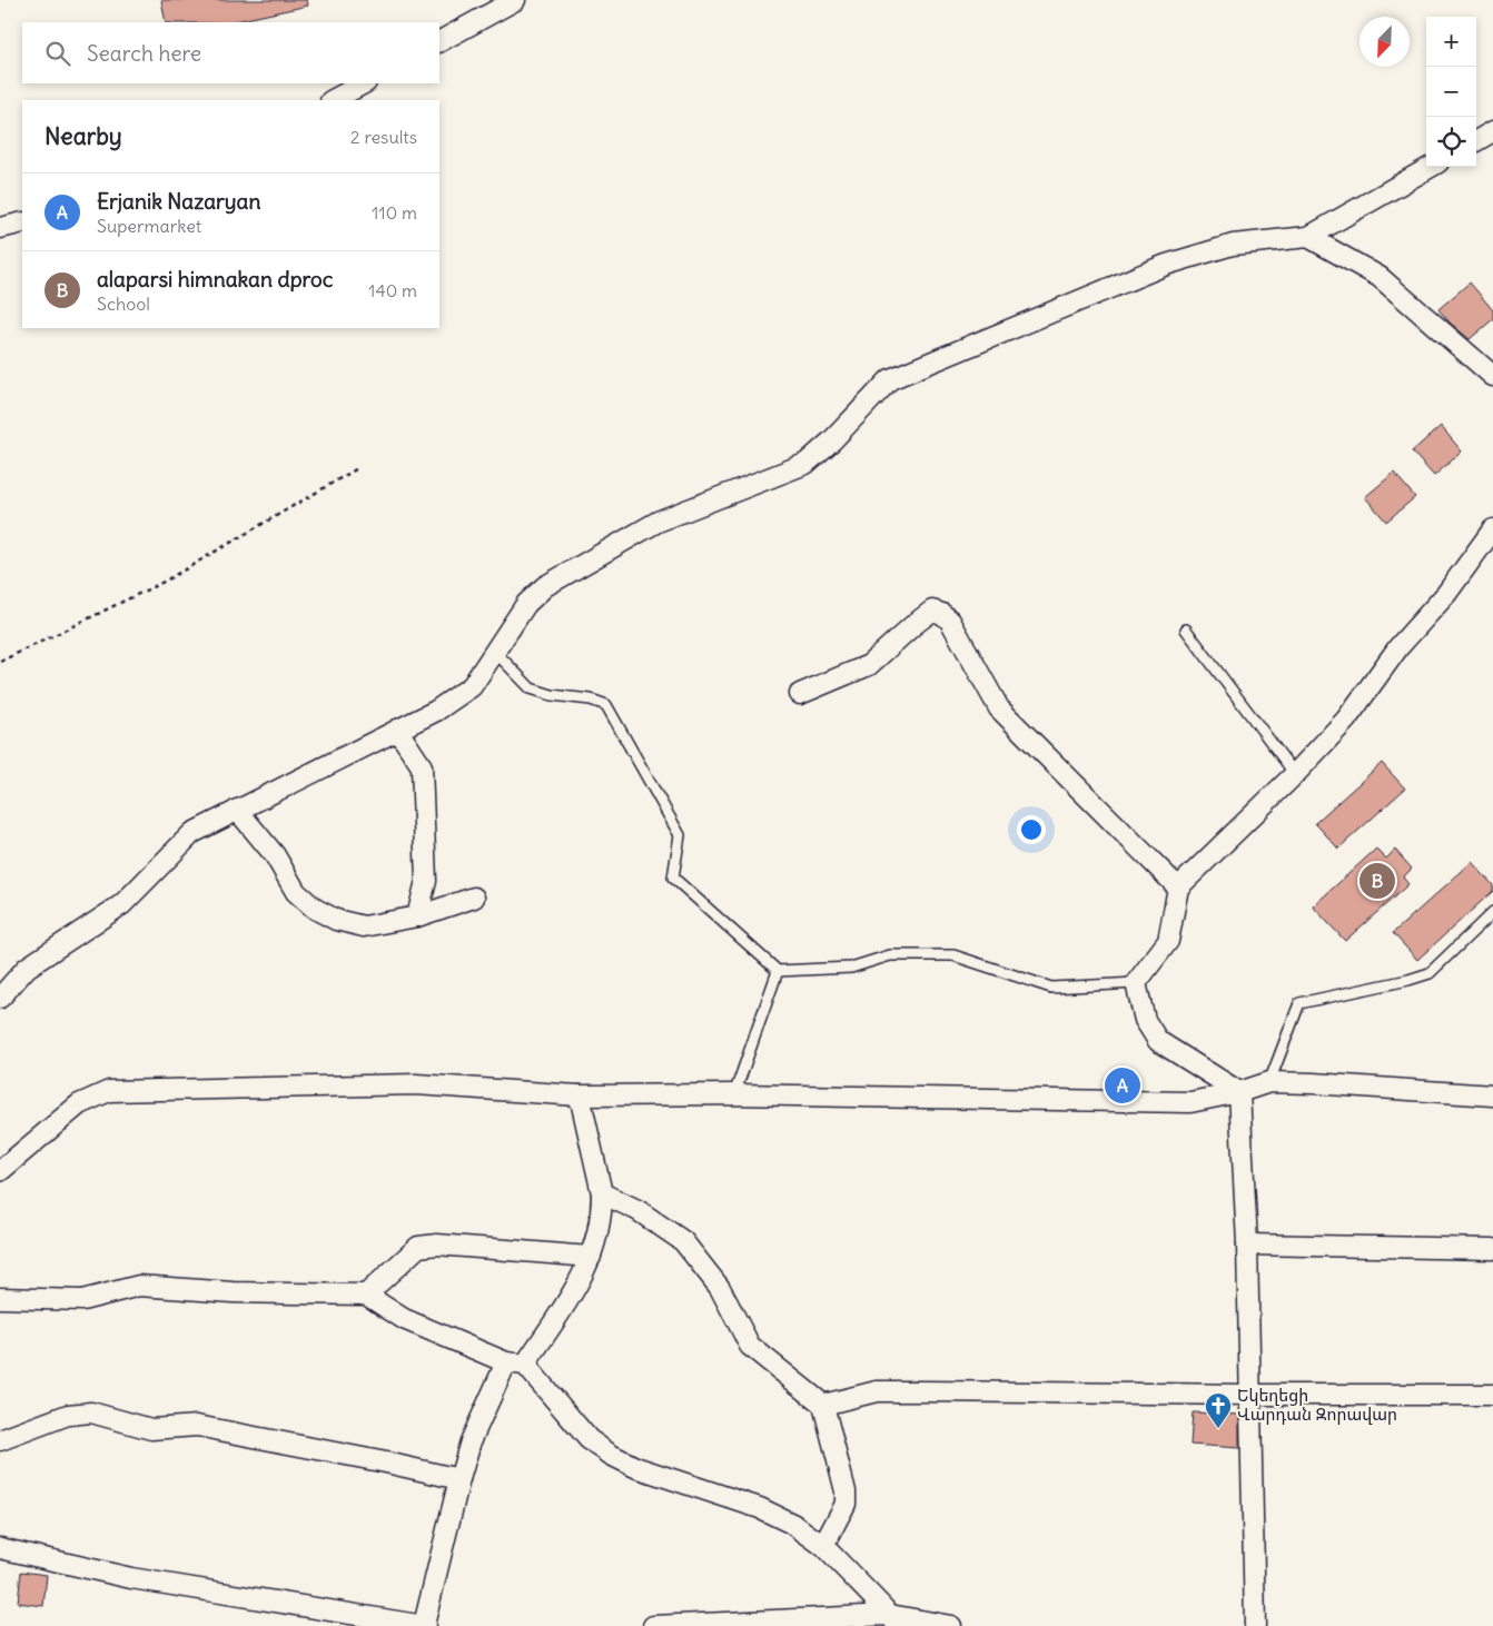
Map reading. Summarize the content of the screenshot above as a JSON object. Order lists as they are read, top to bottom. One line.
{"places":{"church":["Եկեղեցի Վարդան Զորավար"]},"north":"bottom left","page":{"map_buttons":["+","−"],"search":"Search here","heading":["Nearby","2 results"],"list":[{"mark":"A","name":"Erjanik Nazaryan","note":"Supermarket","value":"110 m"},{"mark":"B","name":"alaparsi himnakan dproc","note":"School","value":"140 m"}],"pins":["B","A"]}}
